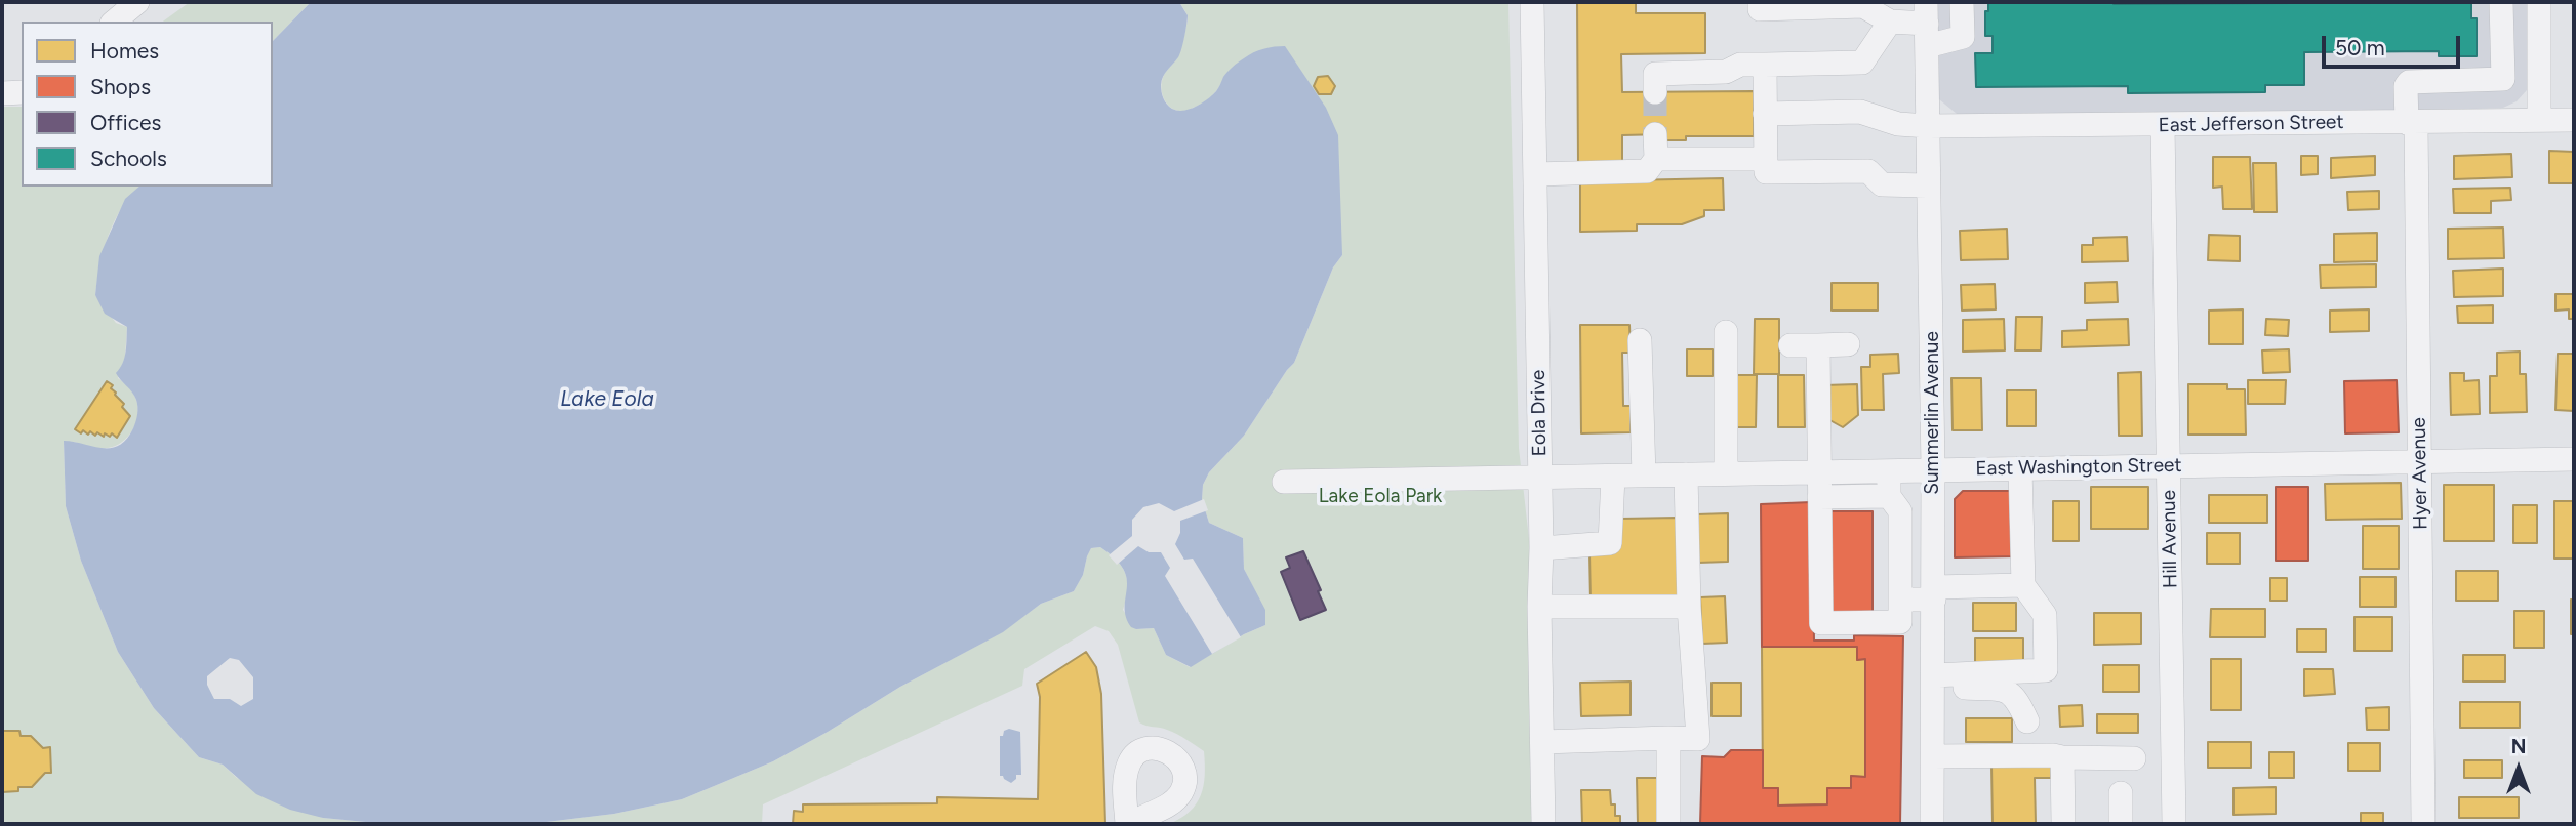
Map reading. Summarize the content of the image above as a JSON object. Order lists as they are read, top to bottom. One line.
{"streets":{"street":["East Jefferson Street","Eola Drive","Summerlin Avenue","East Washington Street","Hyer Avenue","Hill Avenue"]},"crossings":[["East Jefferson Street","Summerlin Avenue"],["East Jefferson Street","Hyer Avenue"],["East Jefferson Street","Hill Avenue"],["Eola Drive","East Washington Street"],["Summerlin Avenue","East Washington Street"],["East Washington Street","Hyer Avenue"],["East Washington Street","Hill Avenue"]],"water":["Lake Eola"],"parks":["Lake Eola Park"],"legend":["Homes","Shops","Offices","Schools"],"scale_bar":"50 m","north":"top"}
